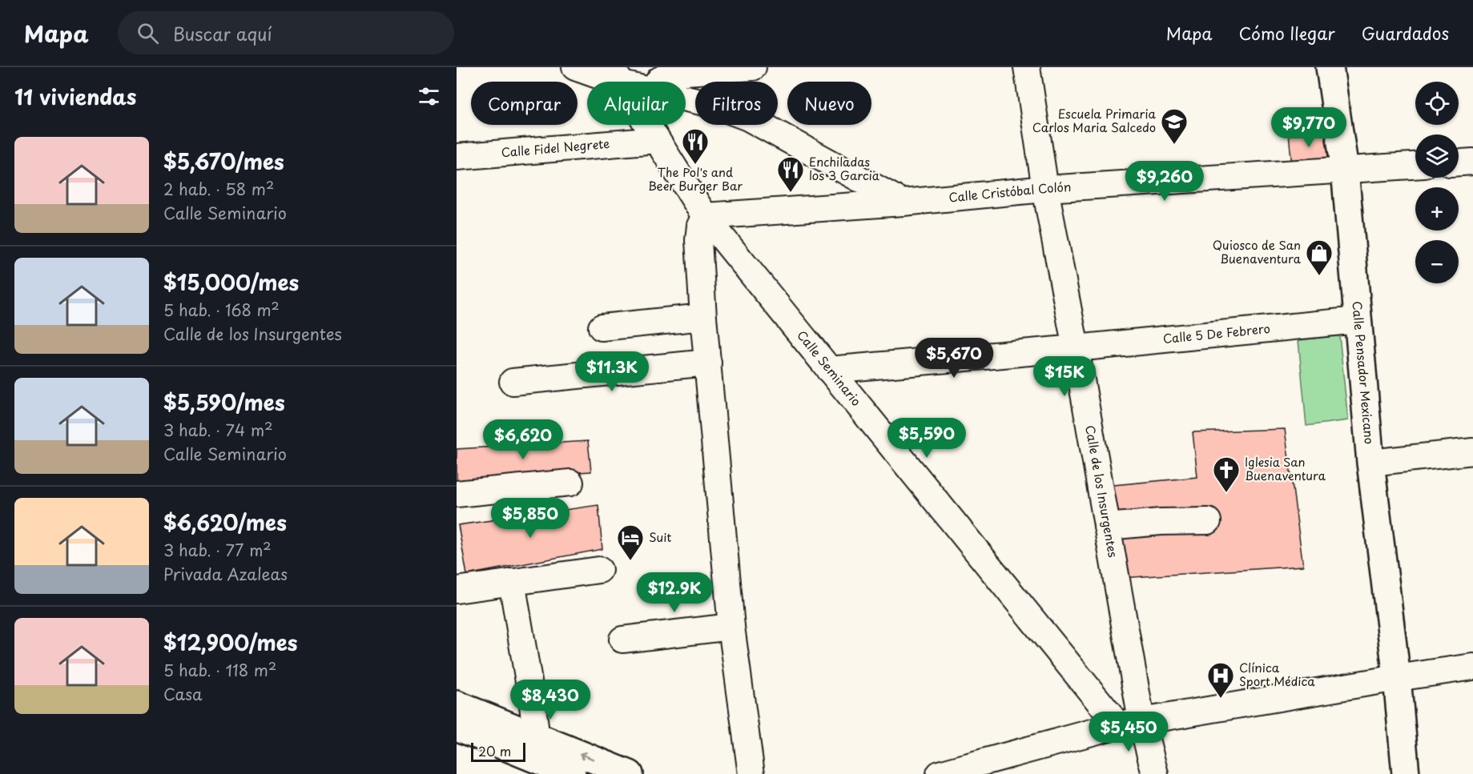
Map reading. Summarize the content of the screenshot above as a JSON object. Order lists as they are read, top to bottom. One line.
{"streets":{"main road":["Calle Pensador Mexicano"],"street":["Calle Fidel Negrete","Calle Cristóbal Colón","Calle 5 De Febrero","Calle Seminario","Calle de los Insurgentes"]},"crossings":[["Calle Fidel Negrete","Calle Seminario"],["Calle Cristóbal Colón","Calle Seminario"],["Calle Cristóbal Colón","Calle Pensador Mexicano"],["Calle Cristóbal Colón","Calle de los Insurgentes"],["Calle 5 De Febrero","Calle Seminario"],["Calle 5 De Febrero","Calle Pensador Mexicano"],["Calle 5 De Febrero","Calle de los Insurgentes"],["Calle Seminario","Calle de los Insurgentes"]],"places":{"school or university":["Escuela Primaria Carlos Maria Salcedo"],"restaurant":["The Pol's and Beer Burger Bar","Enchiladas los 3 Garcia"],"shop":["Quiosco de San Buenaventura"],"church":["Iglesia San Buenaventura"],"hotel":["Suit"],"hospital":["Clínica Sport Médica"]},"scale_bar":"20 m","page":{"header":"Mapa","search":"Buscar aquí","nav":["Mapa","Cómo llegar","Guardados"],"heading":"11 viviendas","map_buttons":["+","−"],"chip":["Comprar","Alquilar","Filtros","Nuevo"],"price":["$9,770","$9,260","$5,670","$11.3K","$15K","$5,590","$6,620","$5,850","$12.9K","$8,430","$5,450"],"list":[{"name":"$5,670/mes","note":"2 hab. · 58 m² · Calle Seminario"},{"name":"$15,000/mes","note":"5 hab. · 168 m² · Calle de los Insurgentes"},{"name":"$5,590/mes","note":"3 hab. · 74 m² · Calle Seminario"},{"name":"$6,620/mes","note":"3 hab. · 77 m² · Privada Azaleas"},{"name":"$12,900/mes","note":"5 hab. · 118 m² · Casa"}],"scale":"20 m"}}
